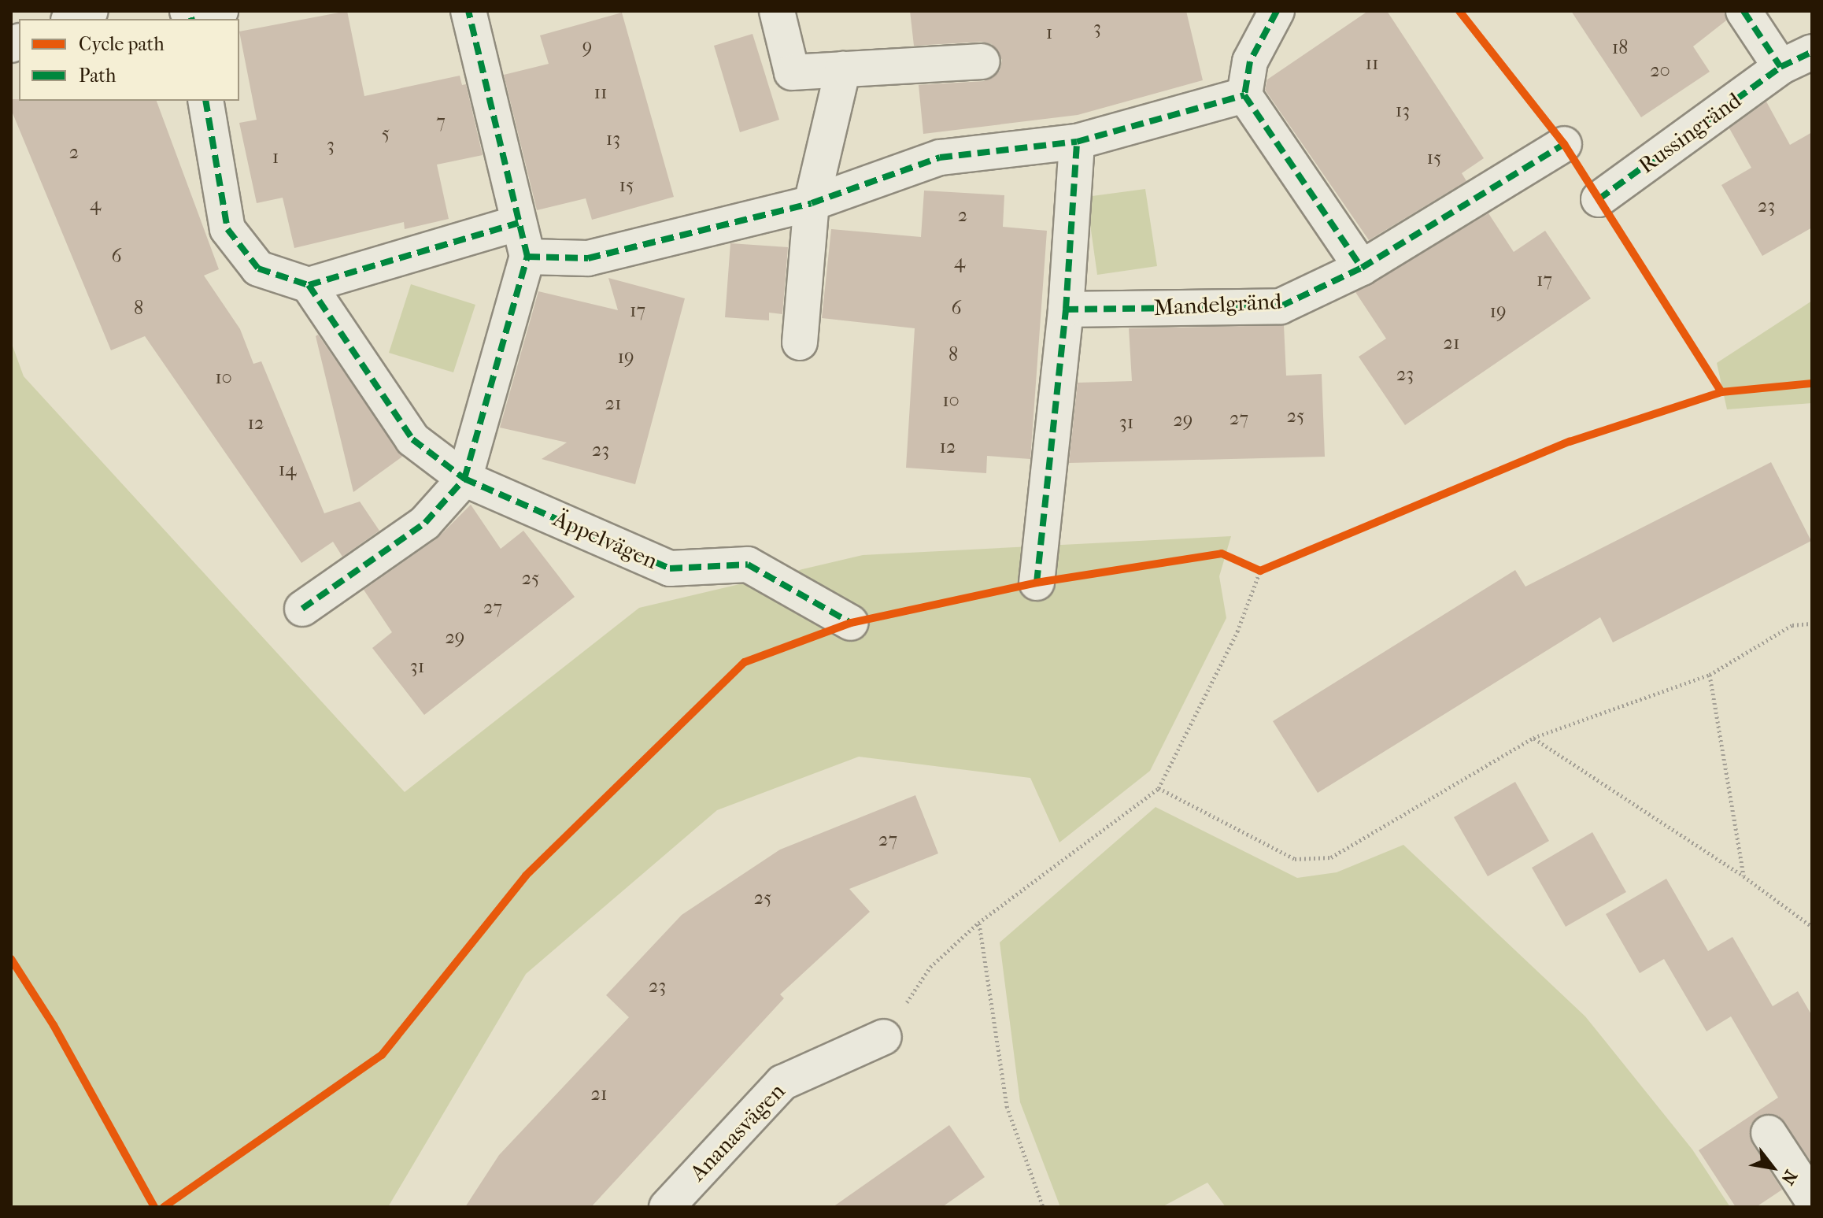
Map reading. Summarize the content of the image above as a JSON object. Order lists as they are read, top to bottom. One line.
{"streets":{"street":["Russingränd","Mandelgränd","Äppelvägen","Ananasvägen"]},"house_numbers":["3","1","9","18","11","20","11","13","7","5","13","3","2","1","15","15","4","23","2","6","4","17","8","6","17","19","21","8","19","23","10","10","21","25","27","29","31","12","12","23","14","25","27","29","31","27","25","23","21"],"legend":["Cycle path","Path"],"north":"bottom right"}
